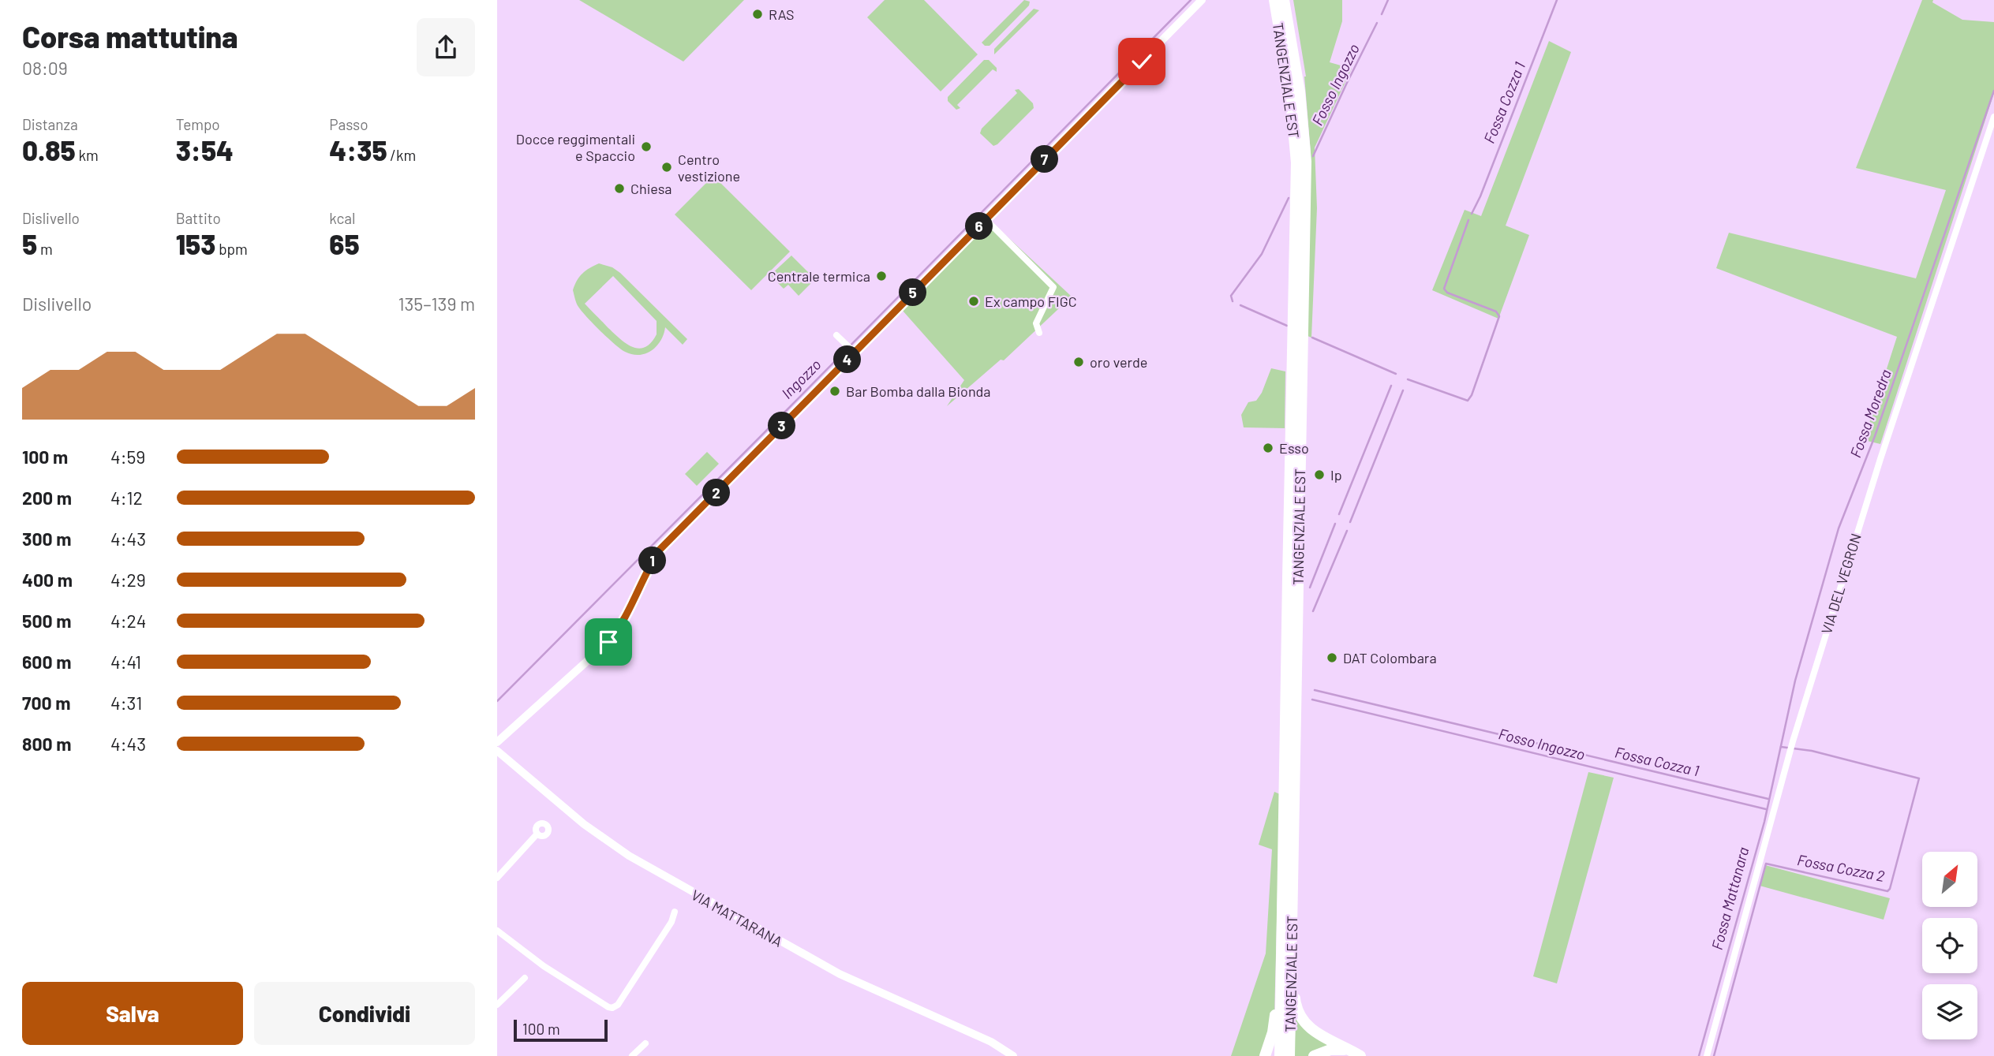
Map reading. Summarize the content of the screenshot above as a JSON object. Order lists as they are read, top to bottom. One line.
{"streets":{"highway":["TANGENZIALE EST"],"street":["VIA DEL VEGRON","VIA MATTARANA"]},"water":["Fosso Ingozzo","Fossa Cozza 1","Ingozzo","Fossa Moredra","Fossa Cozza 2","Fossa Mattanara"],"places":["RAS","Docce reggimentali e Spaccio","Centro vestizione","Chiesa","Centrale termica","Ex campo FIGC","oro verde","Bar Bomba dalla Bionda","Esso","Ip","DAT Colombara"],"scale_bar":"100 m","north":"top right","page":{"heading":["Corsa mattutina","08:09"],"stats":[["Distanza","0.85 km"],["Tempo","3:54"],["Passo","4:35 /km"],["Dislivello","5 m"],["Battito","153 bpm"],["kcal","65"]],"pins":["7","6","5","4","3","2","1"],"chart":["Dislivello","135–139 m"],"list":[{"name":"100 m","note":"4:59"},{"name":"200 m","note":"4:12"},{"name":"300 m","note":"4:43"},{"name":"400 m","note":"4:29"},{"name":"500 m","note":"4:24"},{"name":"600 m","note":"4:41"},{"name":"700 m","note":"4:31"},{"name":"800 m","note":"4:43"}],"buttons":["Salva","Condividi"],"scale":"100 m"}}
